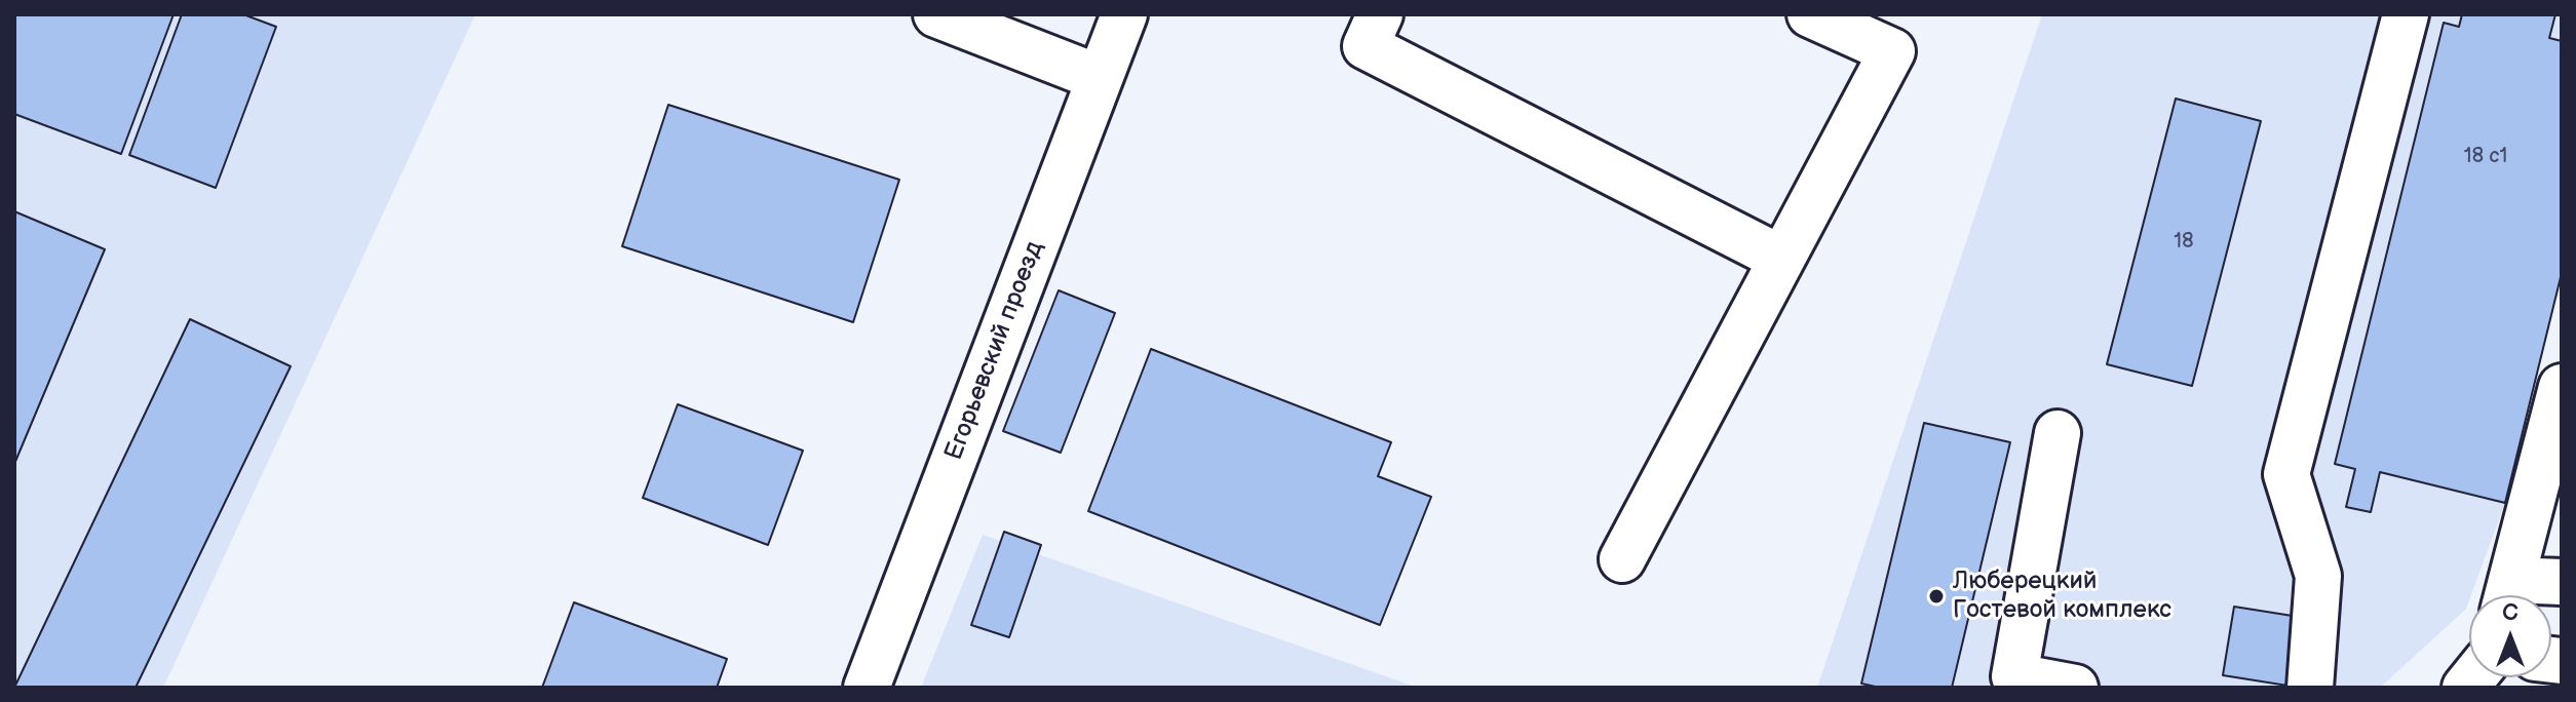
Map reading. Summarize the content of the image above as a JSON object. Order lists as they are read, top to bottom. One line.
{"streets":{"street":["Егорьевский проезд"]},"places":["Люберецкий Гостевой комплекс"],"house_numbers":["18 с1","18"],"north":"top"}
